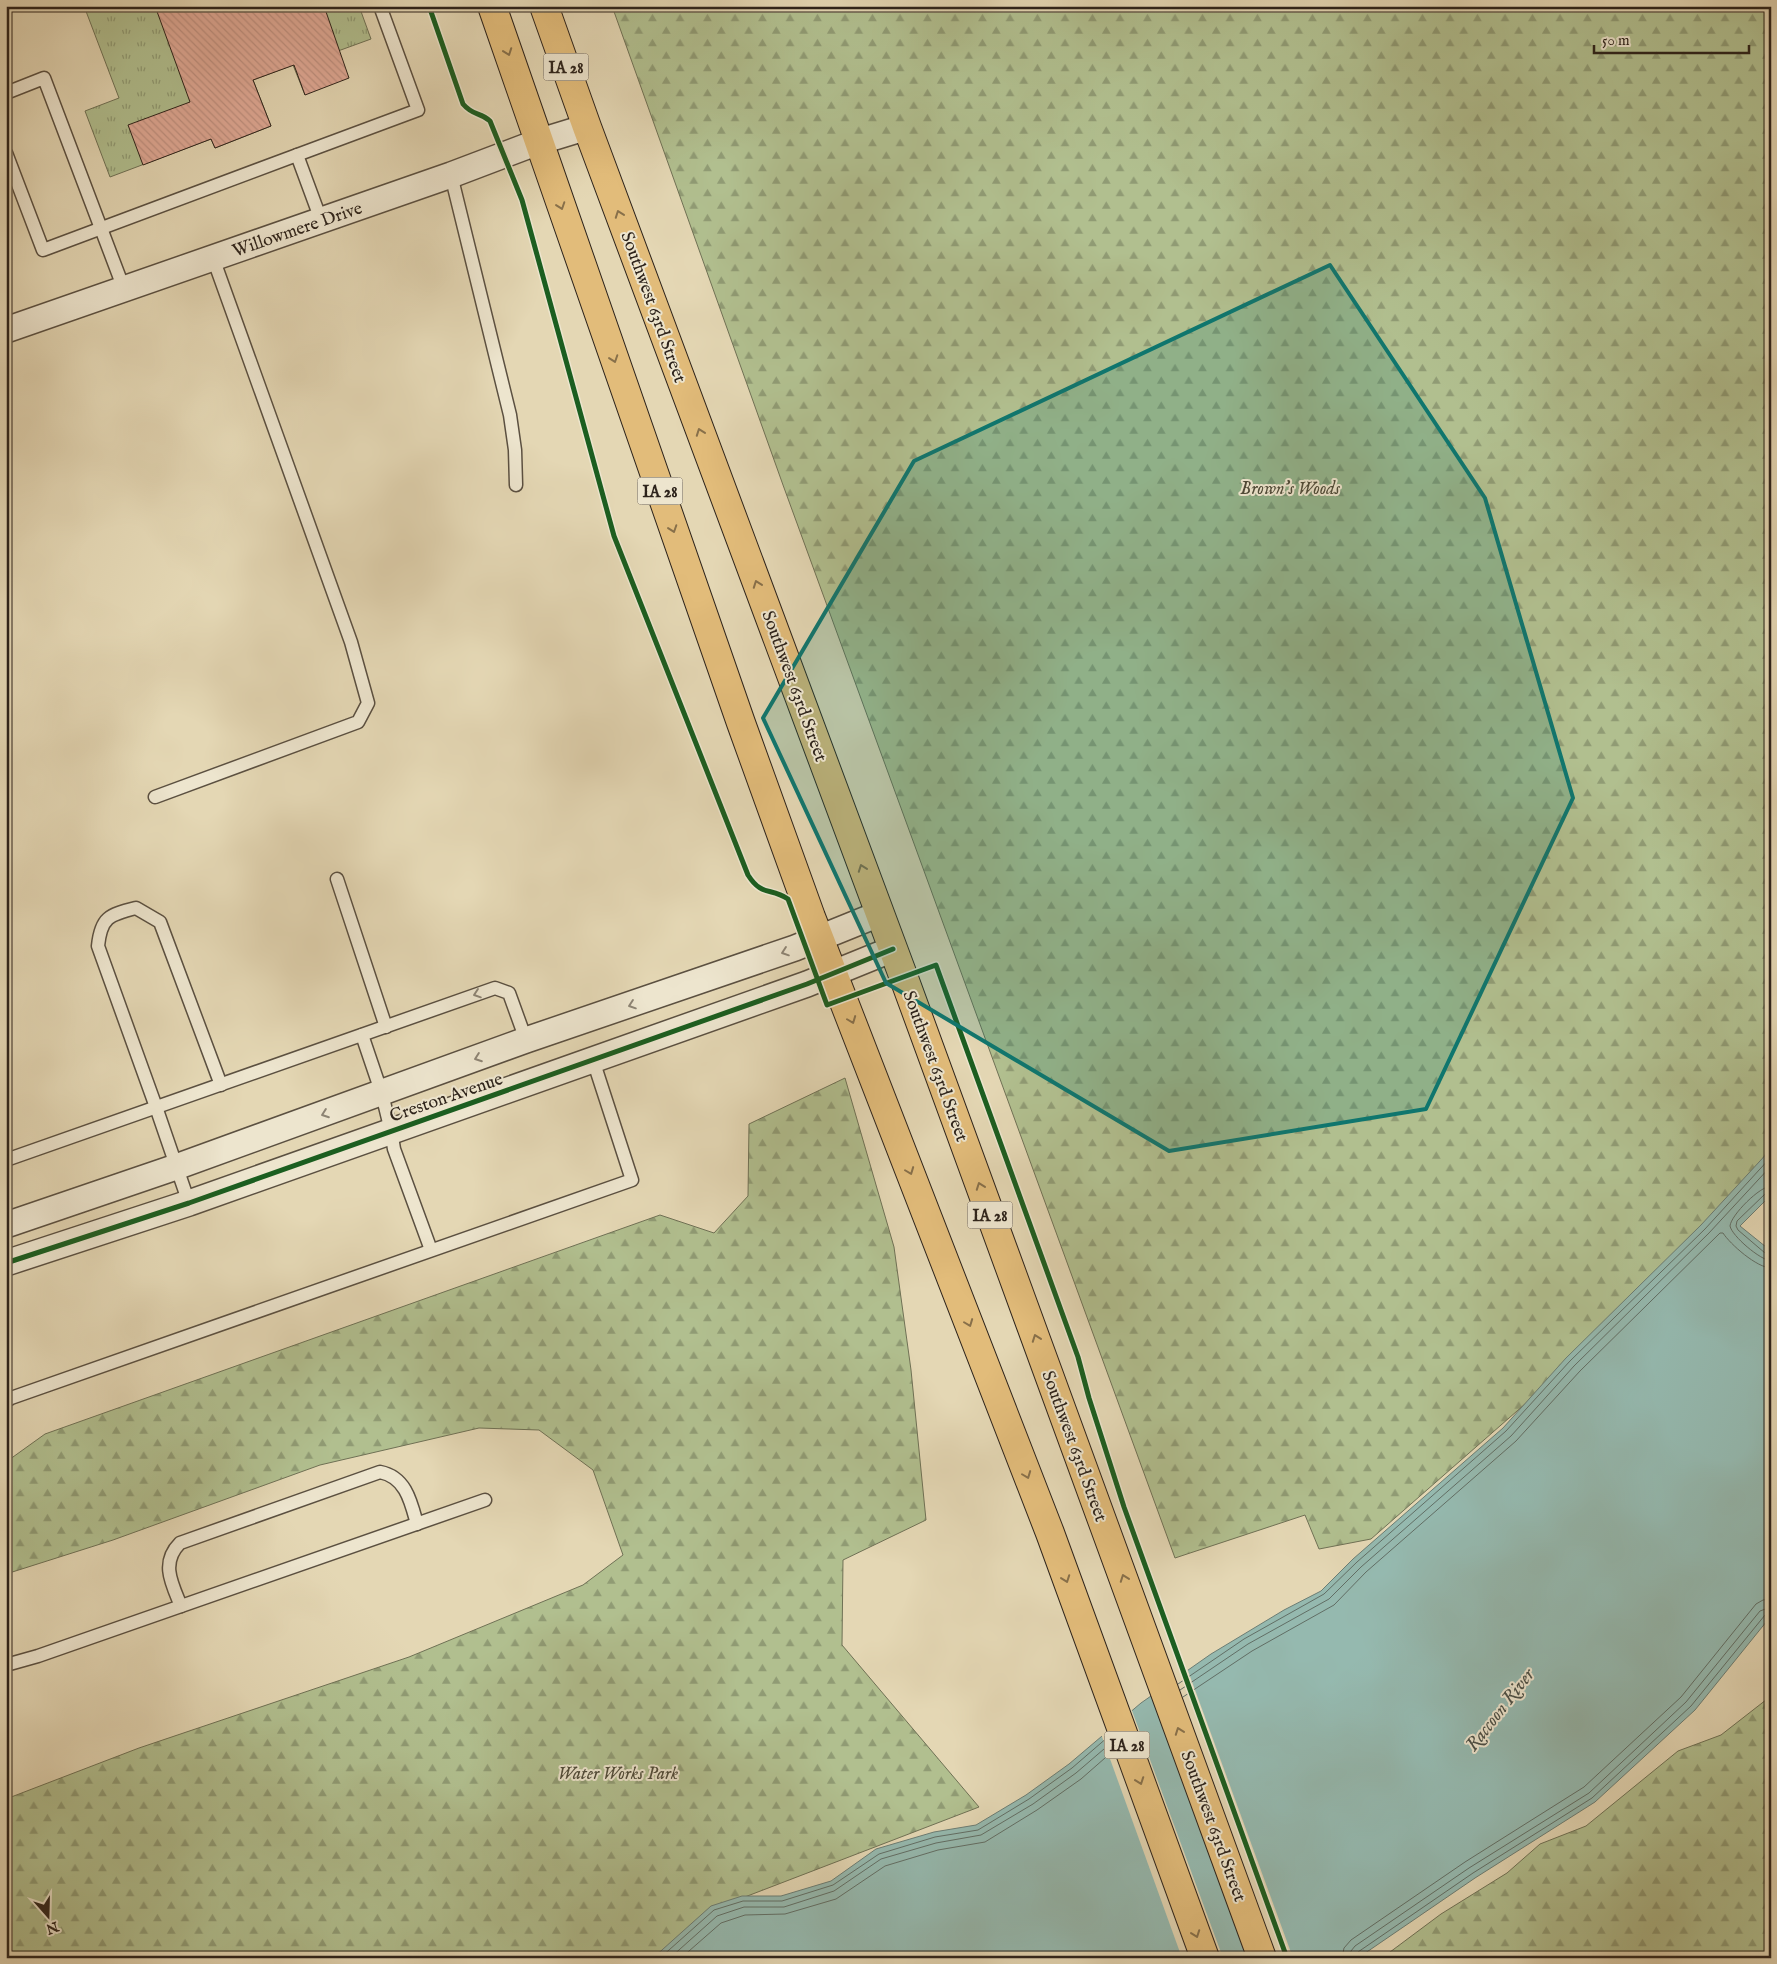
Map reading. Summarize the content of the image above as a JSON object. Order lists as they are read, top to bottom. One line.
{"streets":{"main road":["IA 28","Southwest 63rd Street"],"street":["Willowmere Drive","Creston Avenue"]},"crossings":[["IA 28","Willowmere Drive"],["IA 28","Creston Avenue"],["Willowmere Drive","Southwest 63rd Street"],["Southwest 63rd Street","Creston Avenue"]],"water":["Raccoon River"],"parks":["Brown's Woods","Water Works Park"],"scale_bar":"50 m","north":"bottom"}
